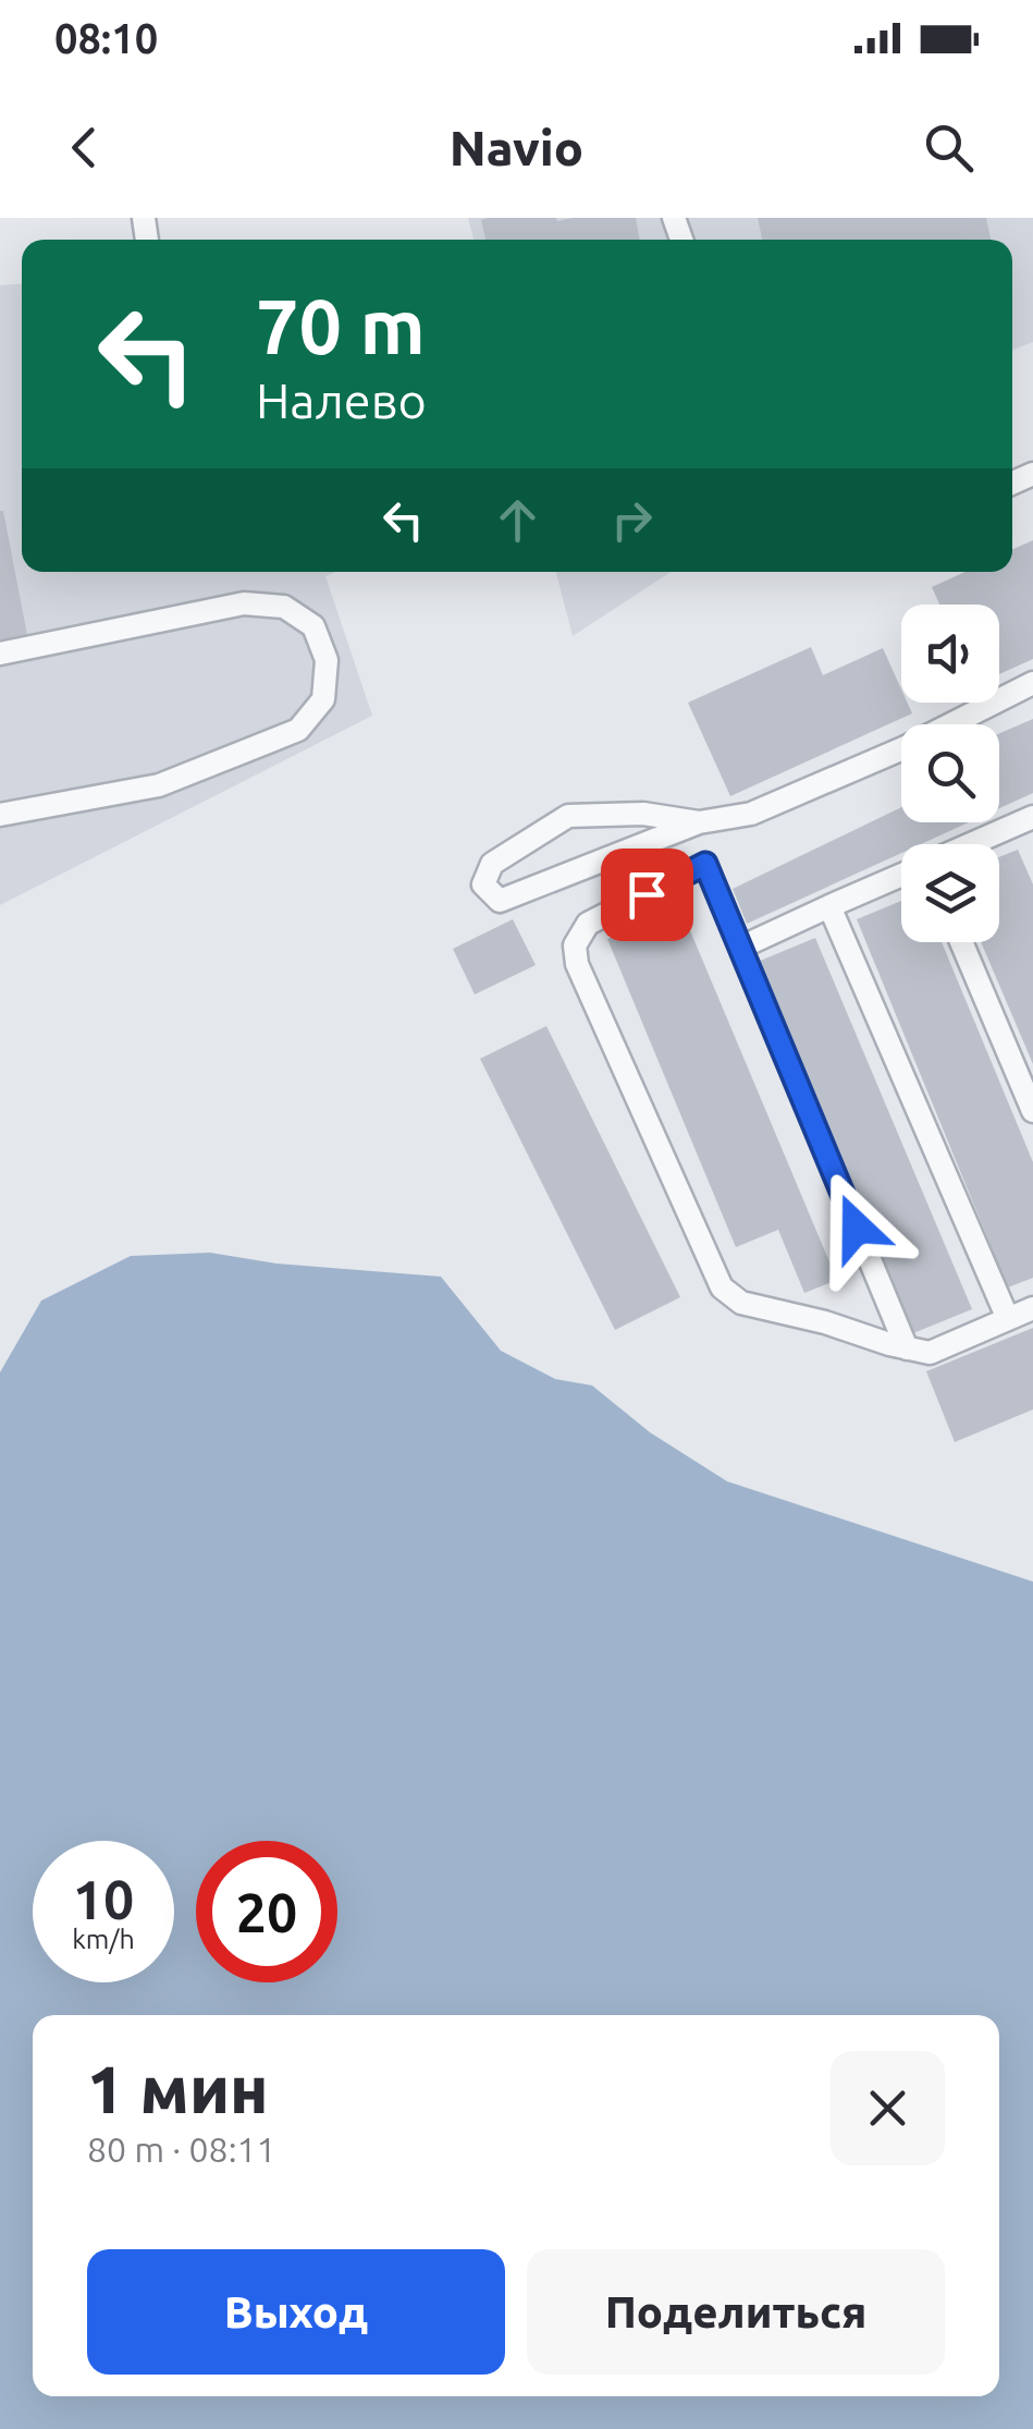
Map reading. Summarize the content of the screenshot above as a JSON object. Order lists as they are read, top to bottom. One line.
{"page":{"status":"08:10","header":"Navio","turn":["70 m","Налево"],"speed":"10 km/h","limit":"20","heading":["1 мин","80 m · 08:11"],"buttons":["Выход","Поделиться"]}}
